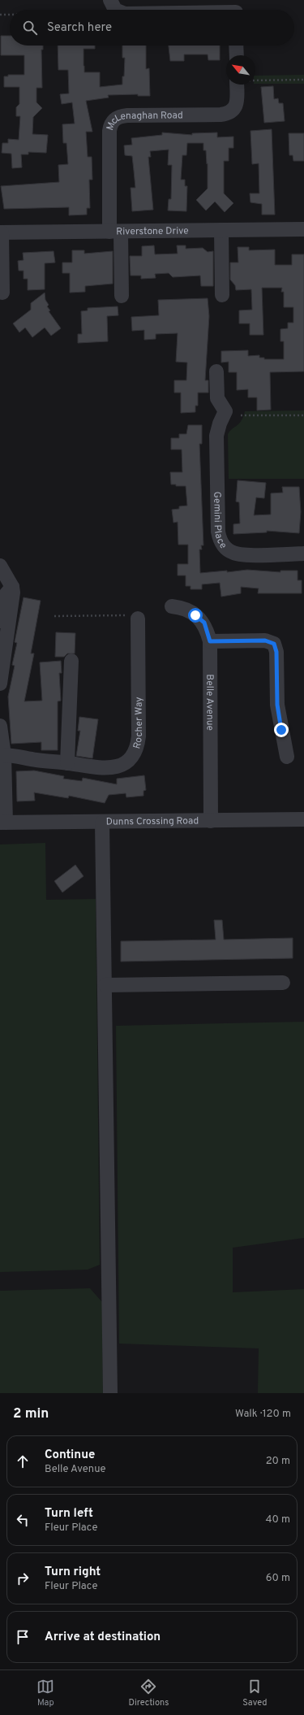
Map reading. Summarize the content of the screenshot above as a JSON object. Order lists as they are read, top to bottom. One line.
{"streets":{"street":["McLenaghan Road","Riverstone Drive","Gemini Place","Belle Avenue","Rocher Way","Dunns Crossing Road"]},"crossings":[["McLenaghan Road","Riverstone Drive"],["Belle Avenue","Dunns Crossing Road"]],"north":"top left","page":{"search":"Search here","heading":["2 min","Walk · 120 m"],"list":[["Continue","Belle Avenue","20 m"],["Turn left","Fleur Place","40 m"],["Turn right","Fleur Place","60 m"],"Arrive at destination"],"nav":["Map","Directions","Saved"]}}
